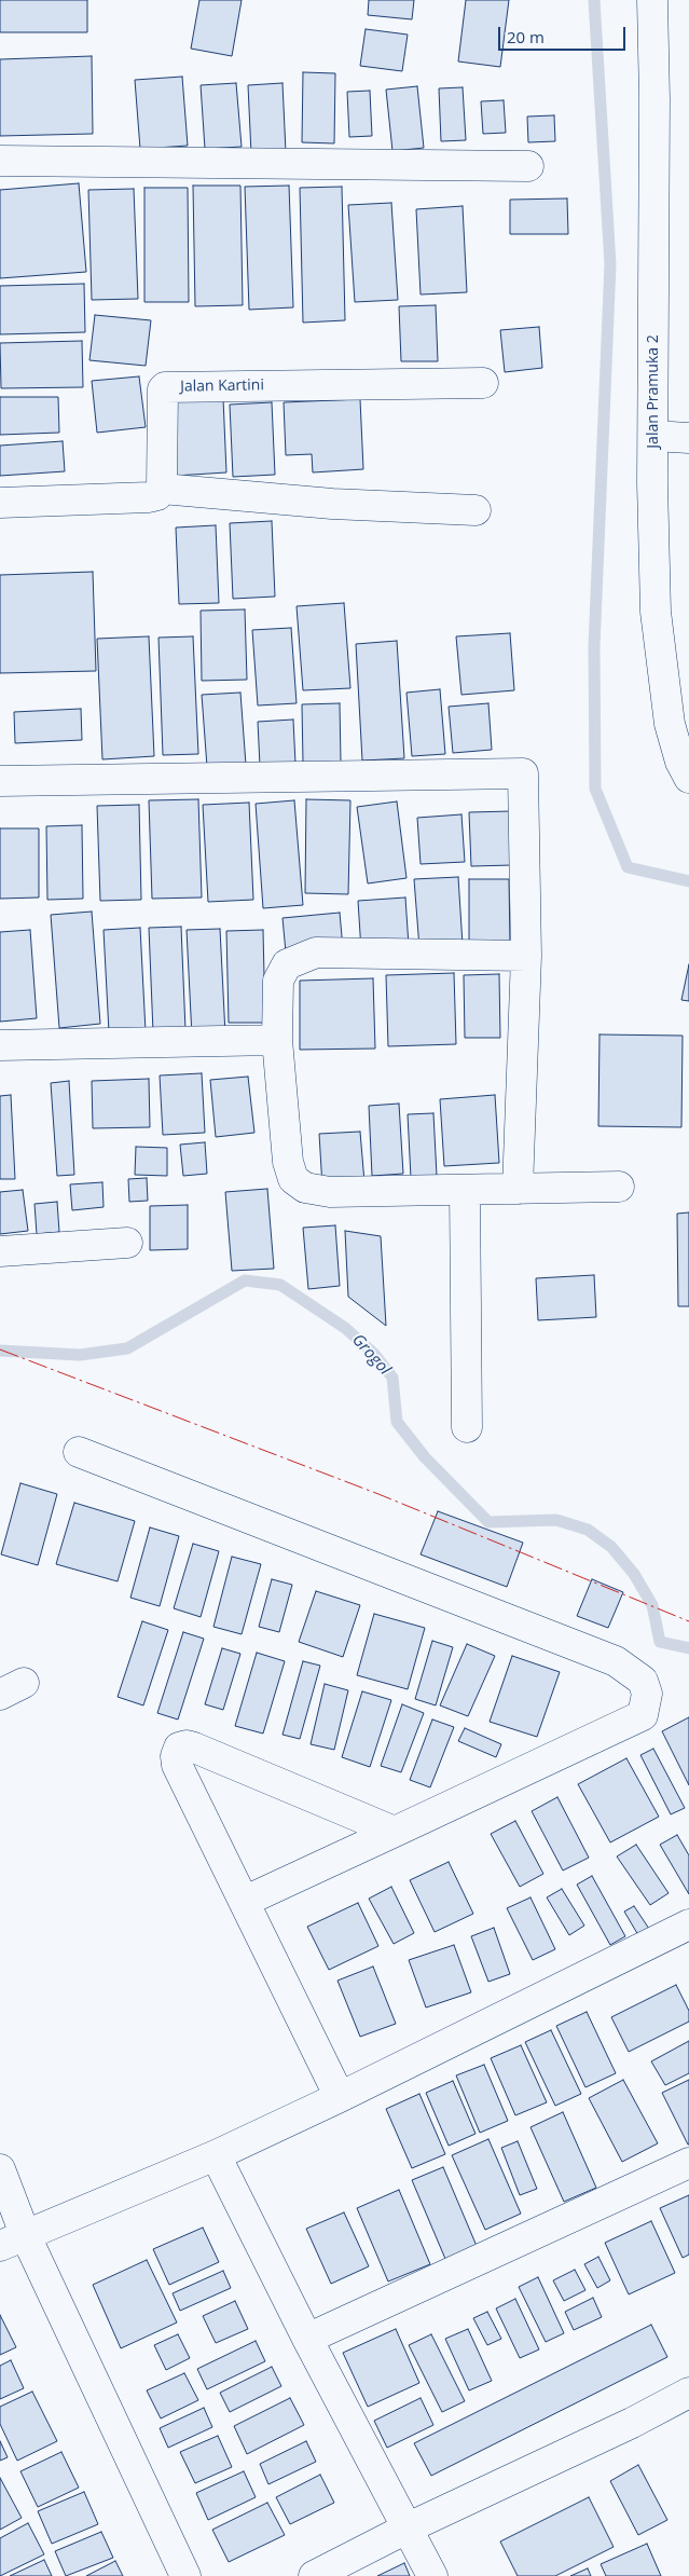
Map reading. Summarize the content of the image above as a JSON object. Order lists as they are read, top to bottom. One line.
{"streets":{"street":["Jalan Kartini","Jalan Pramuka 2"]},"water":["Grogol"],"scale_bar":"20 m"}
